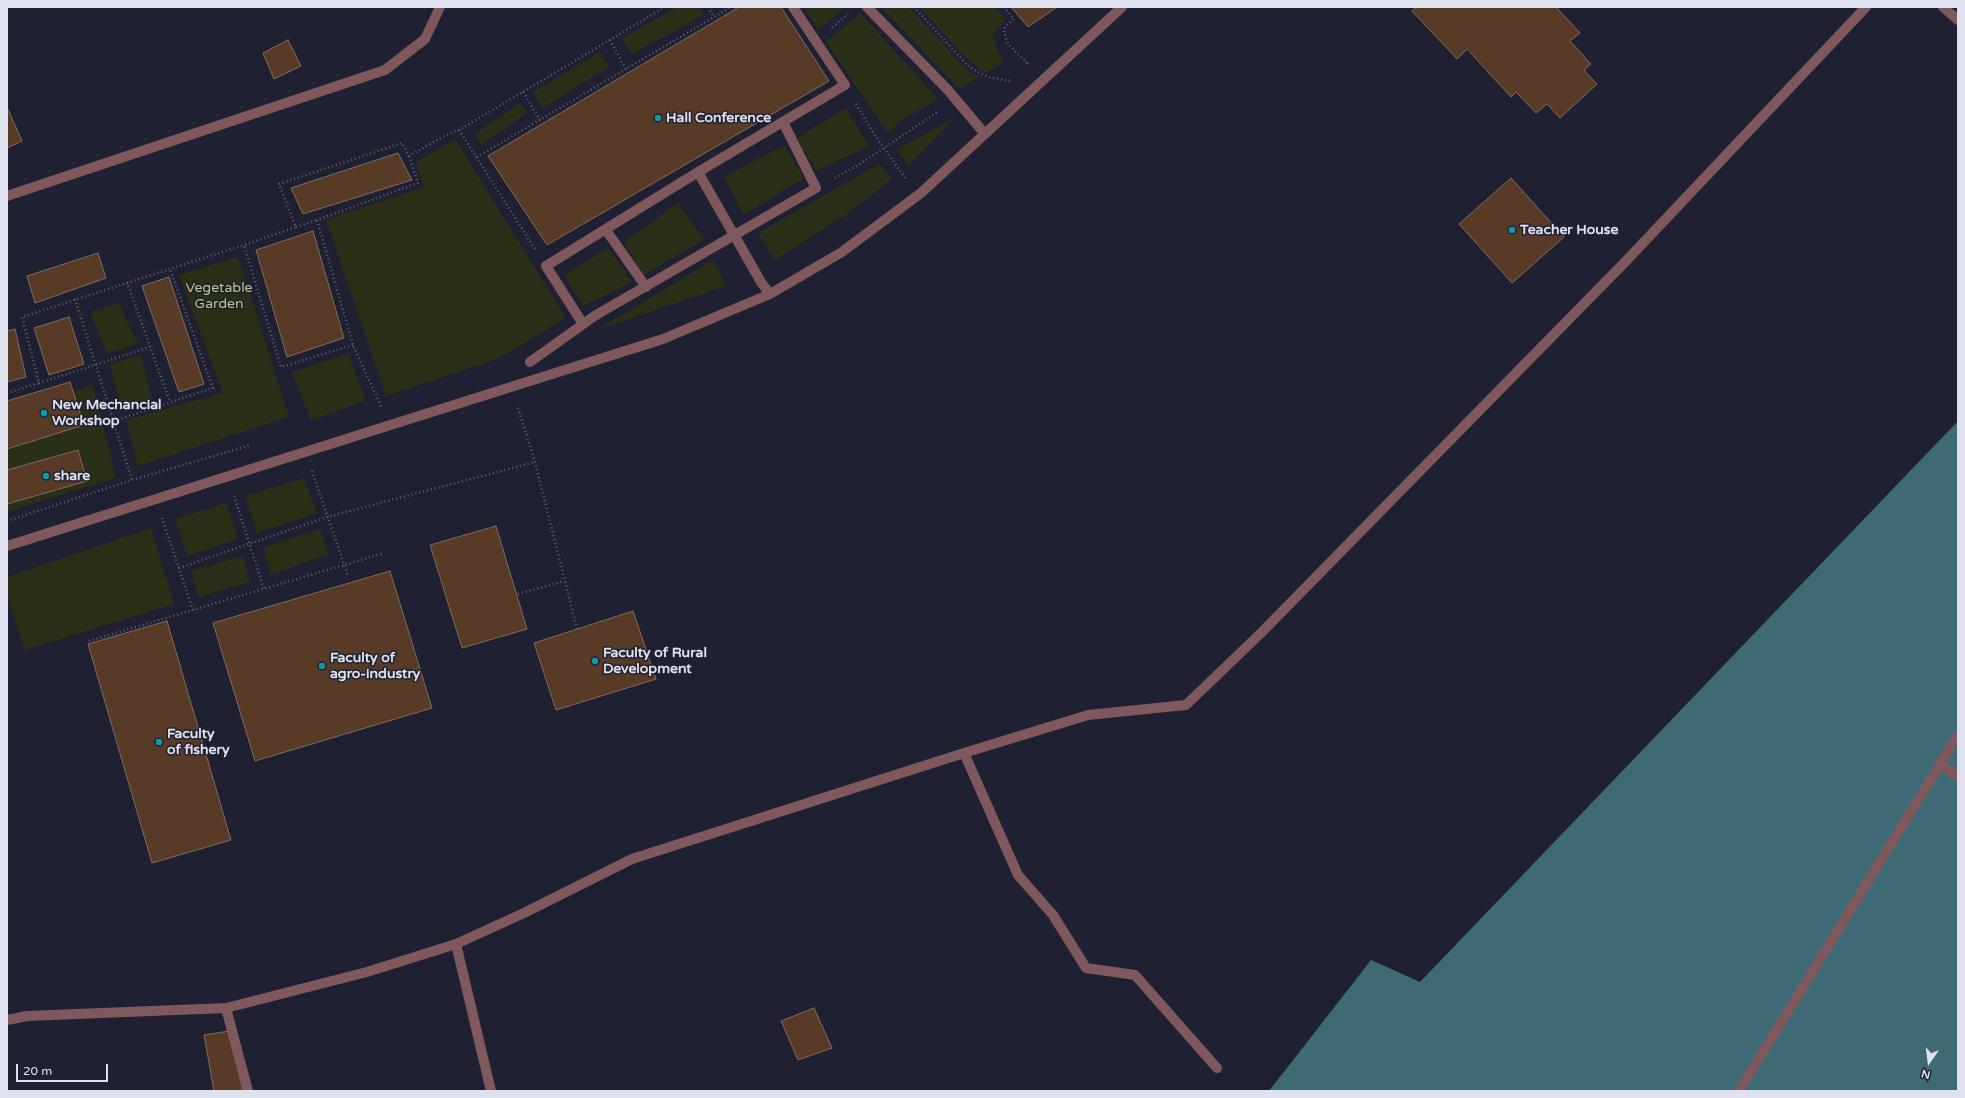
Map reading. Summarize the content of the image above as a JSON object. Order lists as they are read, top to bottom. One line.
{"parks":["Vegetable Garden"],"places":["Hall Conference","Teacher House","New Mechancial Workshop","share","Faculty of Rural Development","Faculty of agro-industry","Faculty of fishery"],"scale_bar":"20 m","north":"bottom"}
